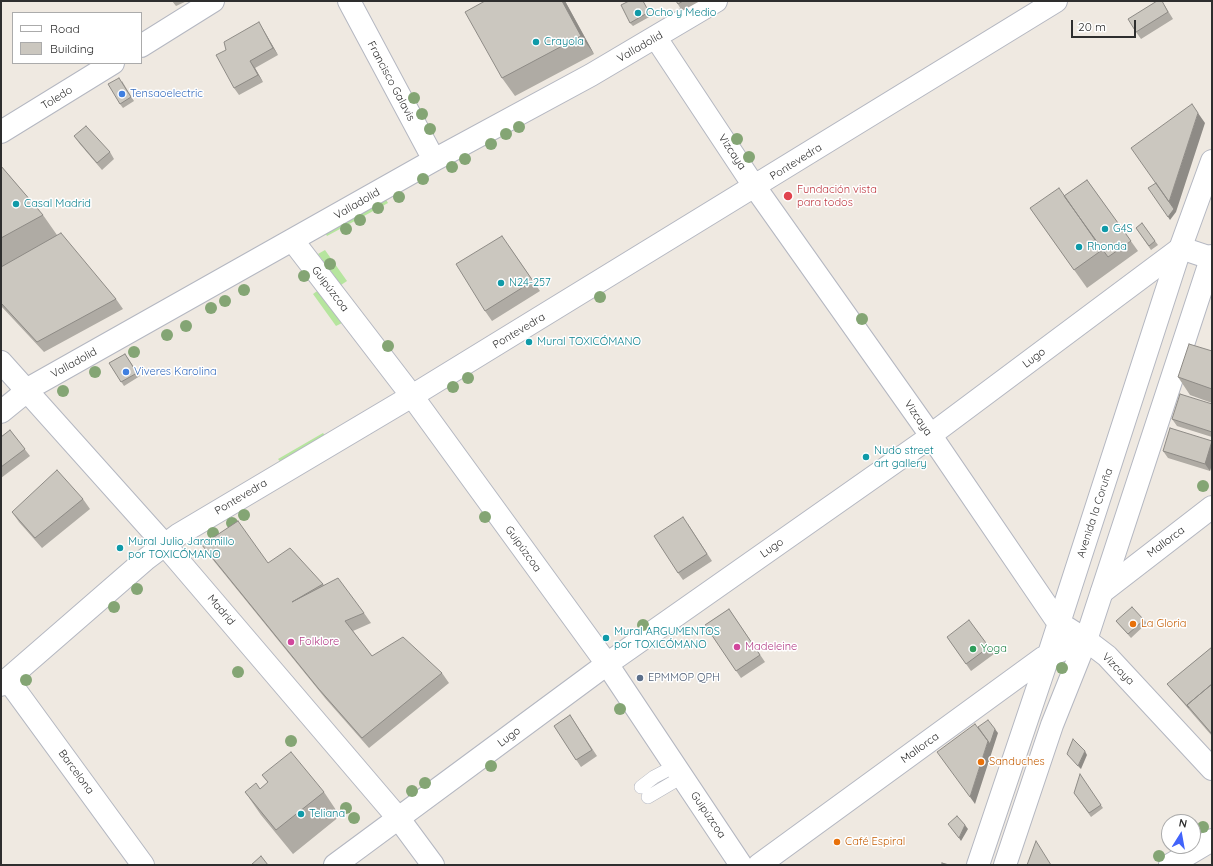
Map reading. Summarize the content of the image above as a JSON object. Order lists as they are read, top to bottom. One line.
{"streets":{"street":["Valladolid","Francisco Galavis","Toledo","Vizcaya","Pontevedra","Guipúzcoa","Lugo","Avenida la Coruña","Mallorca","Madrid","Barcelona"]},"crossings":[["Valladolid","Francisco Galavis"],["Valladolid","Vizcaya"],["Valladolid","Guipúzcoa"],["Valladolid","Madrid"],["Vizcaya","Pontevedra"],["Vizcaya","Lugo"],["Vizcaya","Avenida la Coruña"],["Vizcaya","Mallorca"],["Pontevedra","Guipúzcoa"],["Pontevedra","Madrid"],["Pontevedra","Barcelona"],["Guipúzcoa","Lugo"],["Lugo","Avenida la Coruña"],["Lugo","Madrid"],["Avenida la Coruña","Mallorca"]],"places":["Ocho y Medio","Crayola","Tensaoelectric","Fundación vista para todos","Casal Madrid","G4S","Rhonda","N24-257","Mural TOXICÓMANO","Viveres Karolina","Nudo street art gallery","Mural Julio Jaramillo por TOXICÓMANO","La Gloria","Mural ARGUMENTOS por TOXICÓMANO","Folklore","Madeleine","Yoga","EPMMOP QPH","Sanduches","Teliana","Café Espiral"],"legend":["Road","Building"],"scale_bar":"20 m","north":"top"}
